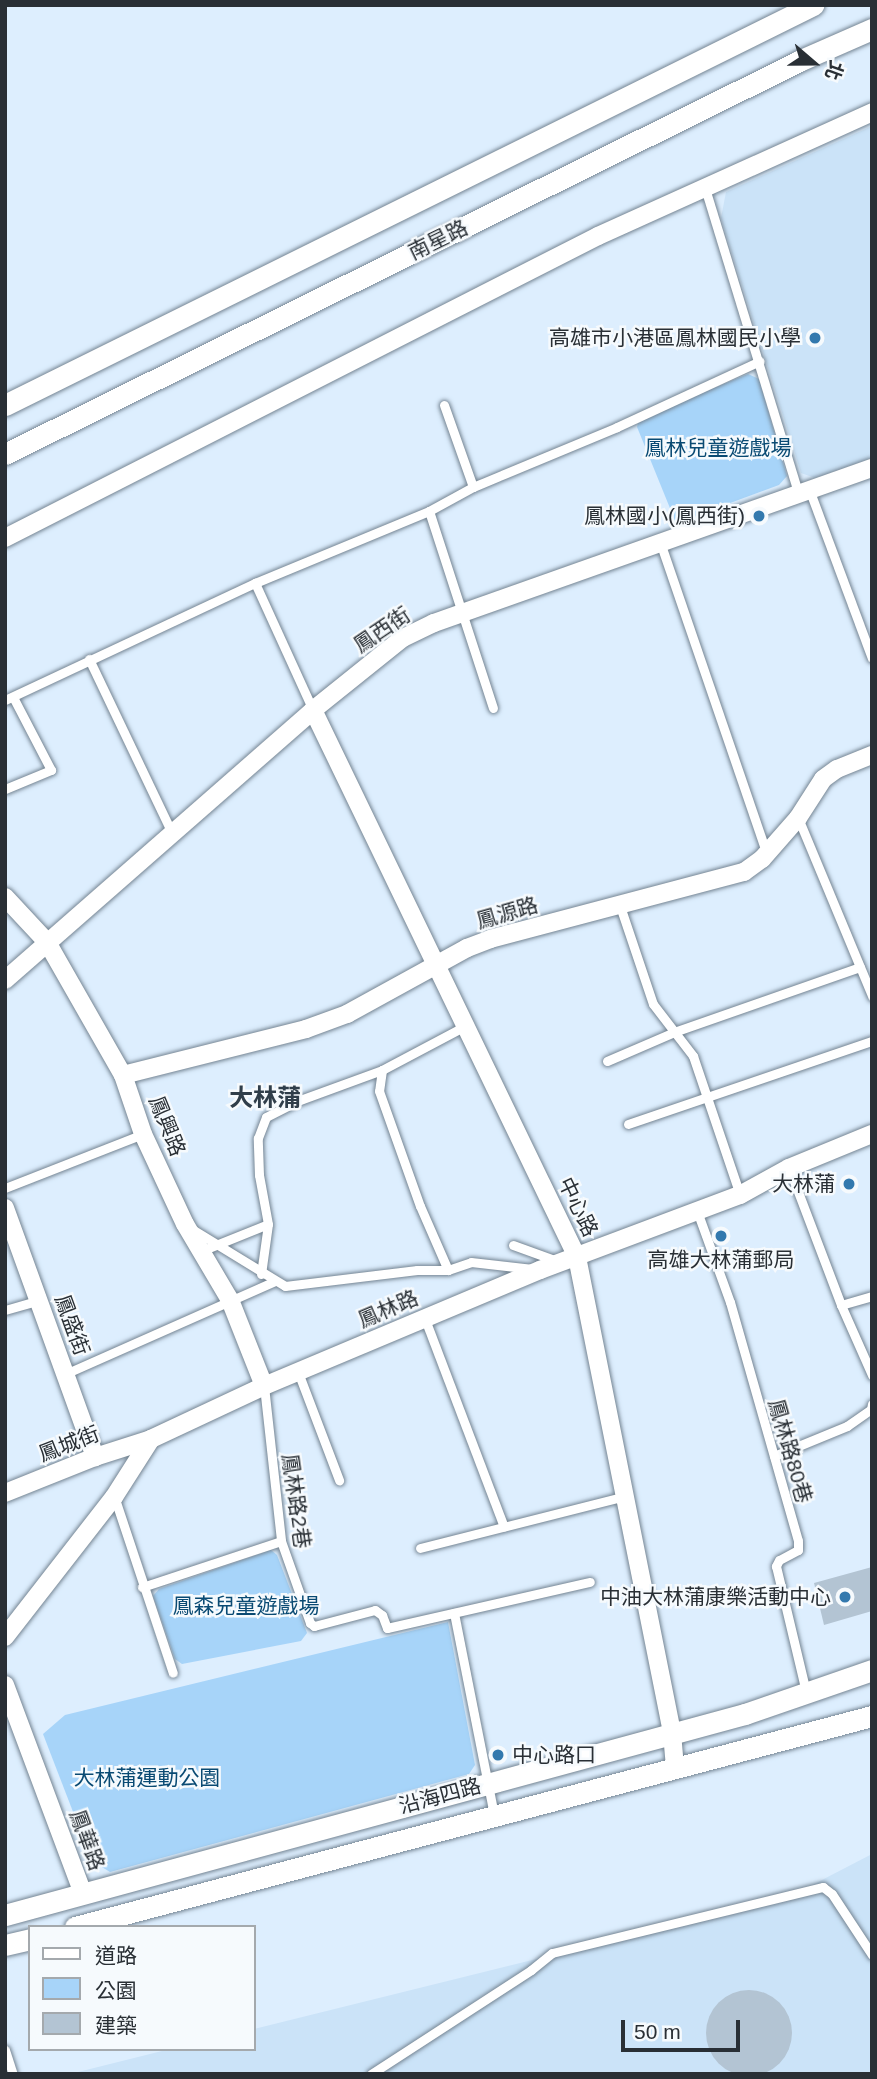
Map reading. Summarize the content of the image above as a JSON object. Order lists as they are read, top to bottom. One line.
{"streets":{"street":["南星路","鳳西街","鳳源路","鳳興路","中心路","鳳林路","鳳盛街","鳳城街","沿海四路","鳳華路"],"lane":["鳳林路80巷","鳳林路2巷"]},"crossings":[["鳳西街","鳳興路"],["鳳西街","中心路"],["鳳源路","鳳興路"],["鳳源路","中心路"],["鳳興路","鳳林路"],["鳳興路","鳳林路2巷"],["中心路","鳳林路"],["中心路","沿海四路"],["鳳林路","鳳城街"],["鳳林路","鳳林路80巷"],["鳳林路","鳳林路2巷"],["鳳盛街","鳳城街"],["鳳林路80巷","沿海四路"],["沿海四路","鳳華路"]],"districts":["大林蒲"],"parks":["鳳林兒童遊戲場","鳳森兒童遊戲場","大林蒲運動公園"],"places":["高雄市小港區鳳林國民小學","鳳林國小(鳳西街)","大林蒲","高雄大林蒲郵局","中油大林蒲康樂活動中心","中心路口"],"legend":["道路","公園","建築"],"scale_bar":"50 m","north":"right"}
